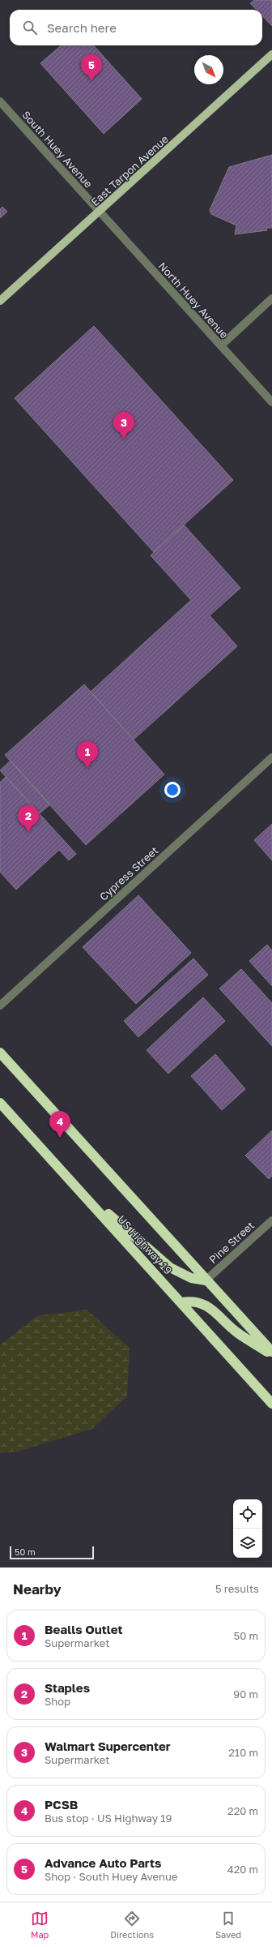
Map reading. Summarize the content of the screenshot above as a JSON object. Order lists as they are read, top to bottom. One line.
{"streets":{"highway":["US Highway 19"],"main road":["East Tarpon Avenue"],"street":["South Huey Avenue","North Huey Avenue","Cypress Street","Pine Street"]},"crossings":[["South Huey Avenue","East Tarpon Avenue"],["South Huey Avenue","North Huey Avenue"],["East Tarpon Avenue","North Huey Avenue"],["Pine Street","US Highway 19"]],"scale_bar":"50 m","north":"bottom right","page":{"search":"Search here","pins":["5","3","1","2","4"],"scale":"50 m","heading":["Nearby","5 results"],"list":[{"mark":"1","name":"Bealls Outlet","note":"Supermarket","value":"50 m"},{"mark":"2","name":"Staples","note":"Shop","value":"90 m"},{"mark":"3","name":"Walmart Supercenter","note":"Supermarket","value":"210 m"},{"mark":"4","name":"PCSB","note":"Bus stop · US Highway 19","value":"220 m"},{"mark":"5","name":"Advance Auto Parts","note":"Shop · South Huey Avenue","value":"420 m"}],"nav":["Map","Directions","Saved"]}}
